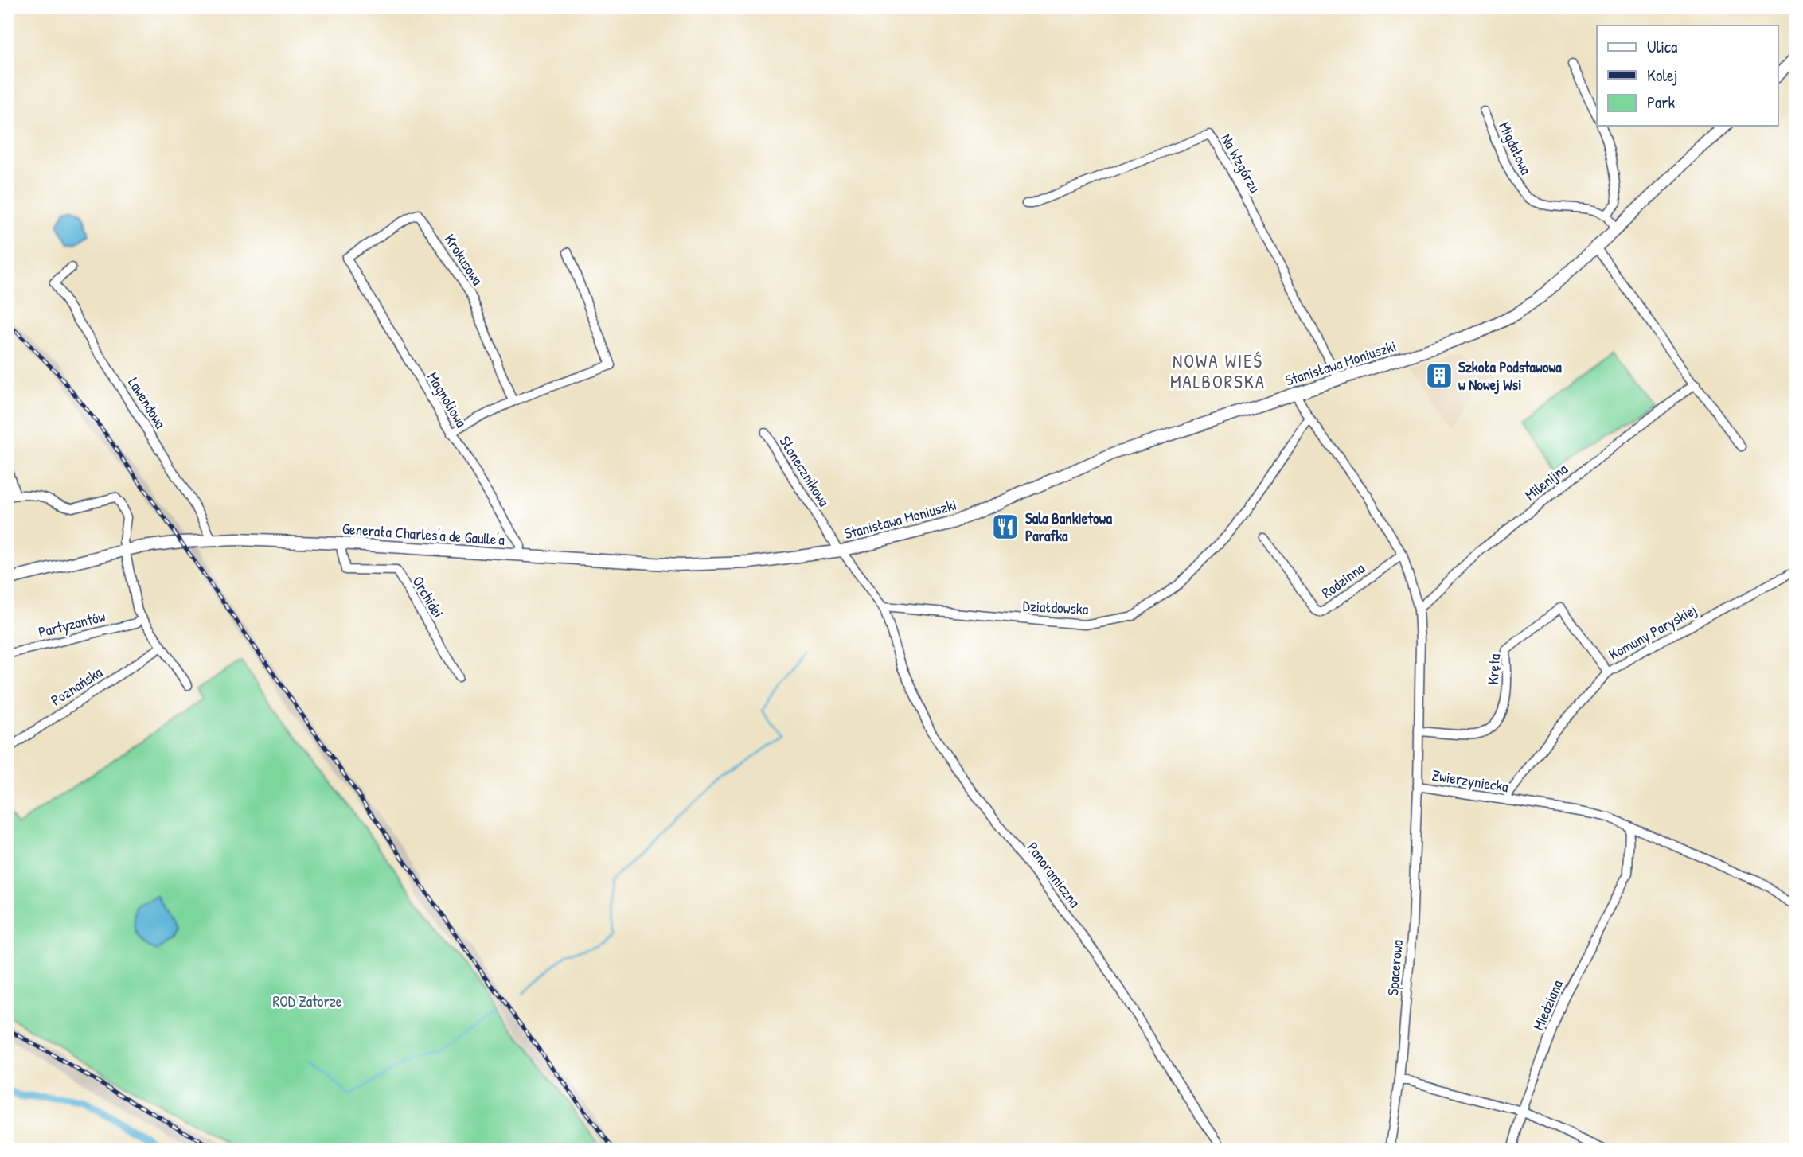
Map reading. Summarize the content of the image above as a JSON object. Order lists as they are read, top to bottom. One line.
{"streets":{"main road":["Stanisława Moniuszki","Generała Charles'a de Gaulle'a"],"street":["Migdałowa","Na Wzgórzu","Krokusowa","Magnoliowa","Lawendowa","Słonecznikowa","Milenijna","Rodzinna","Orchidei","Działdowska","Partyzantów","Komuny Paryskiej","Kręta","Poznańska","Zwierzyniecka","Panoramiczna","Spacerowa","Miedziana"]},"crossings":[["Na Wzgórzu","Stanisława Moniuszki"],["Krokusowa","Magnoliowa"],["Stanisława Moniuszki","Słonecznikowa"],["Stanisława Moniuszki","Generała Charles'a de Gaulle'a"],["Magnoliowa","Generała Charles'a de Gaulle'a"],["Lawendowa","Generała Charles'a de Gaulle'a"],["Słonecznikowa","Generała Charles'a de Gaulle'a"],["Milenijna","Zwierzyniecka"],["Generała Charles'a de Gaulle'a","Orchidei"],["Rodzinna","Zwierzyniecka"],["Działdowska","Zwierzyniecka"],["Działdowska","Panoramiczna"],["Komuny Paryskiej","Kręta"],["Komuny Paryskiej","Zwierzyniecka"],["Kręta","Zwierzyniecka"],["Zwierzyniecka","Spacerowa"],["Zwierzyniecka","Miedziana"]],"districts":["NOWA WIEŚ MALBORSKA"],"parks":["ROD Zatorze"],"places":{"building":["Szkoła Podstawowa w Nowej Wsi"],"restaurant":["Sala Bankietowa Parafka"]},"legend":["Ulica","Kolej","Park"]}
